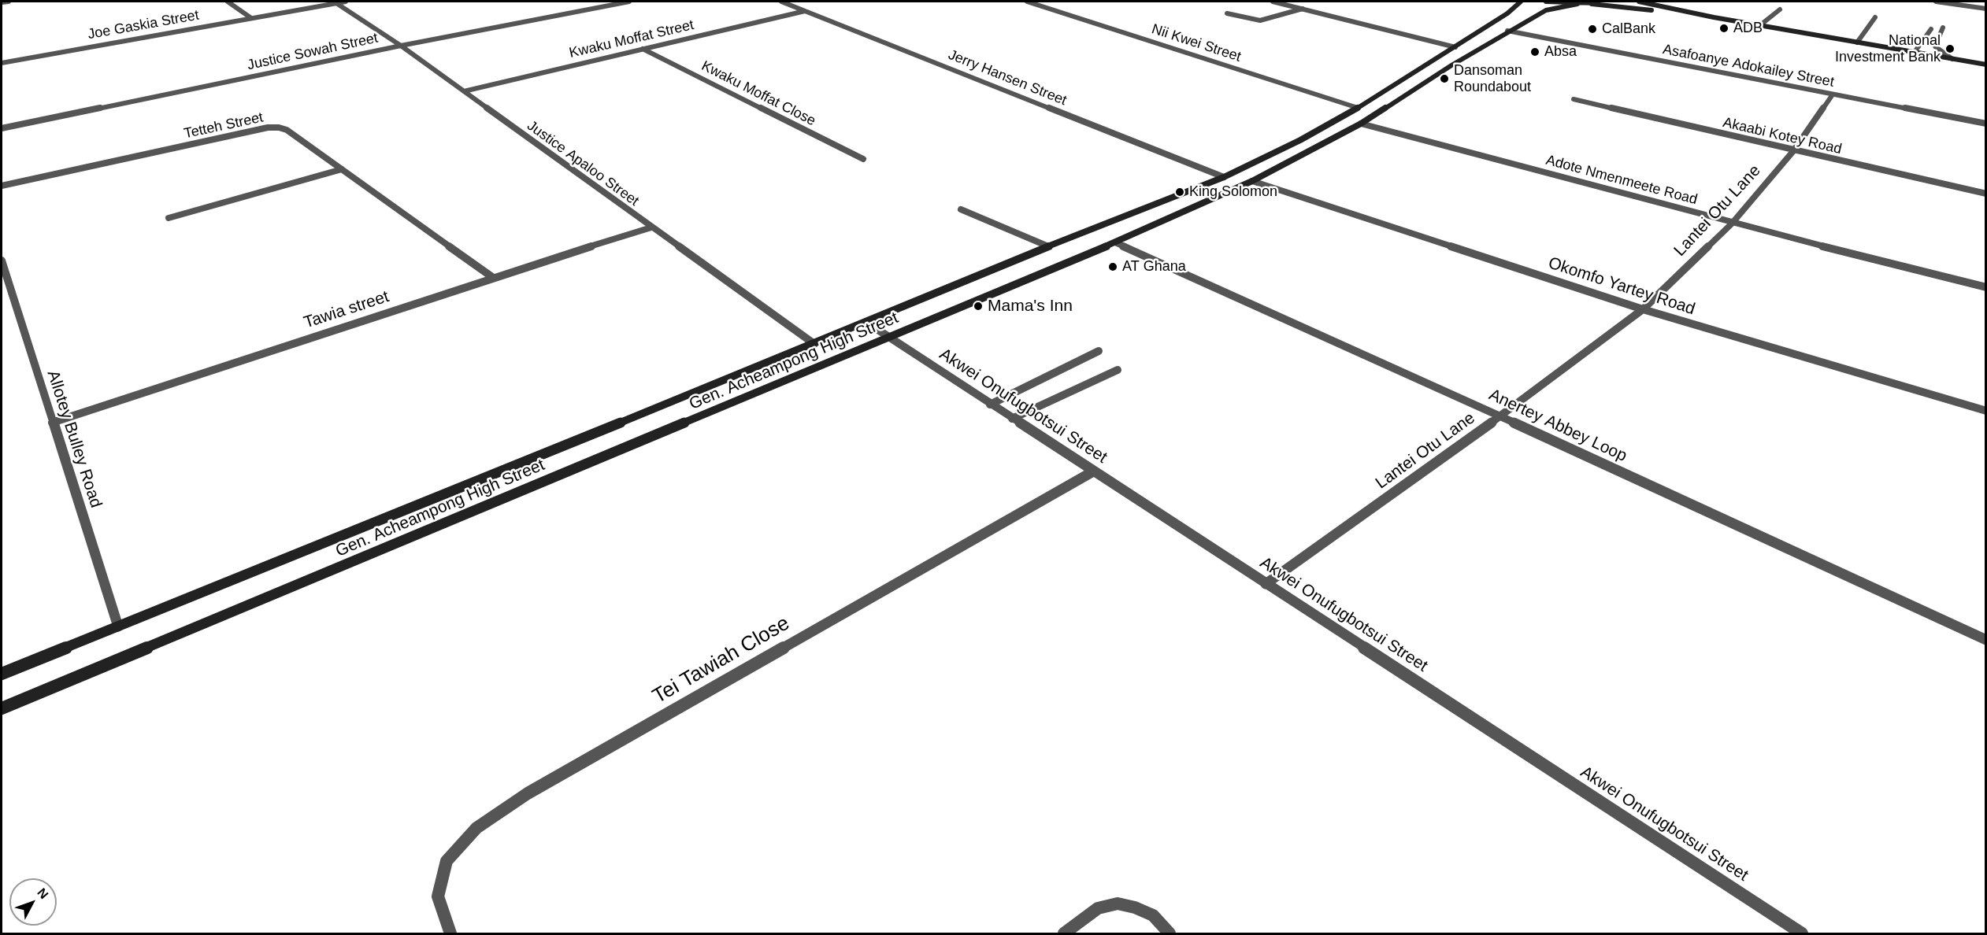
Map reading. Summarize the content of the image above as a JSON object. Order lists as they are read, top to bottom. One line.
{"streets":{"main road":["Gen. Acheampong High Street"],"street":["Joe Gaskia Street","Kwaku Moffat Street","Nii Kwei Street","Justice Sowah Street","Asafoanye Adokailey Street","Jerry Hansen Street","Kwaku Moffat Close","Tetteh Street","Akaabi Kotey Road","Justice Apaloo Street","Adote Nmenmeete Road","Lantei Otu Lane","Okomfo Yartey Road","Tawia street","Akwei Onufugbotsui Street","Anertey Abbey Loop","Allotey Bulley Road","Tei Tawiah Close"]},"crossings":[["Joe Gaskia Street","Justice Apaloo Street"],["Kwaku Moffat Street","Jerry Hansen Street"],["Kwaku Moffat Street","Kwaku Moffat Close"],["Kwaku Moffat Street","Justice Apaloo Street"],["Nii Kwei Street","Gen. Acheampong High Street"],["Justice Sowah Street","Justice Apaloo Street"],["Asafoanye Adokailey Street","Lantei Otu Lane"],["Asafoanye Adokailey Street","Gen. Acheampong High Street"],["Jerry Hansen Street","Gen. Acheampong High Street"],["Tetteh Street","Tawia street"],["Akaabi Kotey Road","Lantei Otu Lane"],["Justice Apaloo Street","Tawia street"],["Justice Apaloo Street","Gen. Acheampong High Street"],["Adote Nmenmeete Road","Lantei Otu Lane"],["Adote Nmenmeete Road","Gen. Acheampong High Street"],["Lantei Otu Lane","Okomfo Yartey Road"],["Lantei Otu Lane","Akwei Onufugbotsui Street"],["Lantei Otu Lane","Anertey Abbey Loop"],["Okomfo Yartey Road","Gen. Acheampong High Street"],["Tawia street","Allotey Bulley Road"],["Gen. Acheampong High Street","Akwei Onufugbotsui Street"],["Gen. Acheampong High Street","Anertey Abbey Loop"],["Gen. Acheampong High Street","Allotey Bulley Road"],["Akwei Onufugbotsui Street","Tei Tawiah Close"]],"places":["ADB","CalBank","National Investment Bank","Absa","Dansoman Roundabout","King Solomon","AT Ghana","Mama's Inn"],"north":"top right"}
